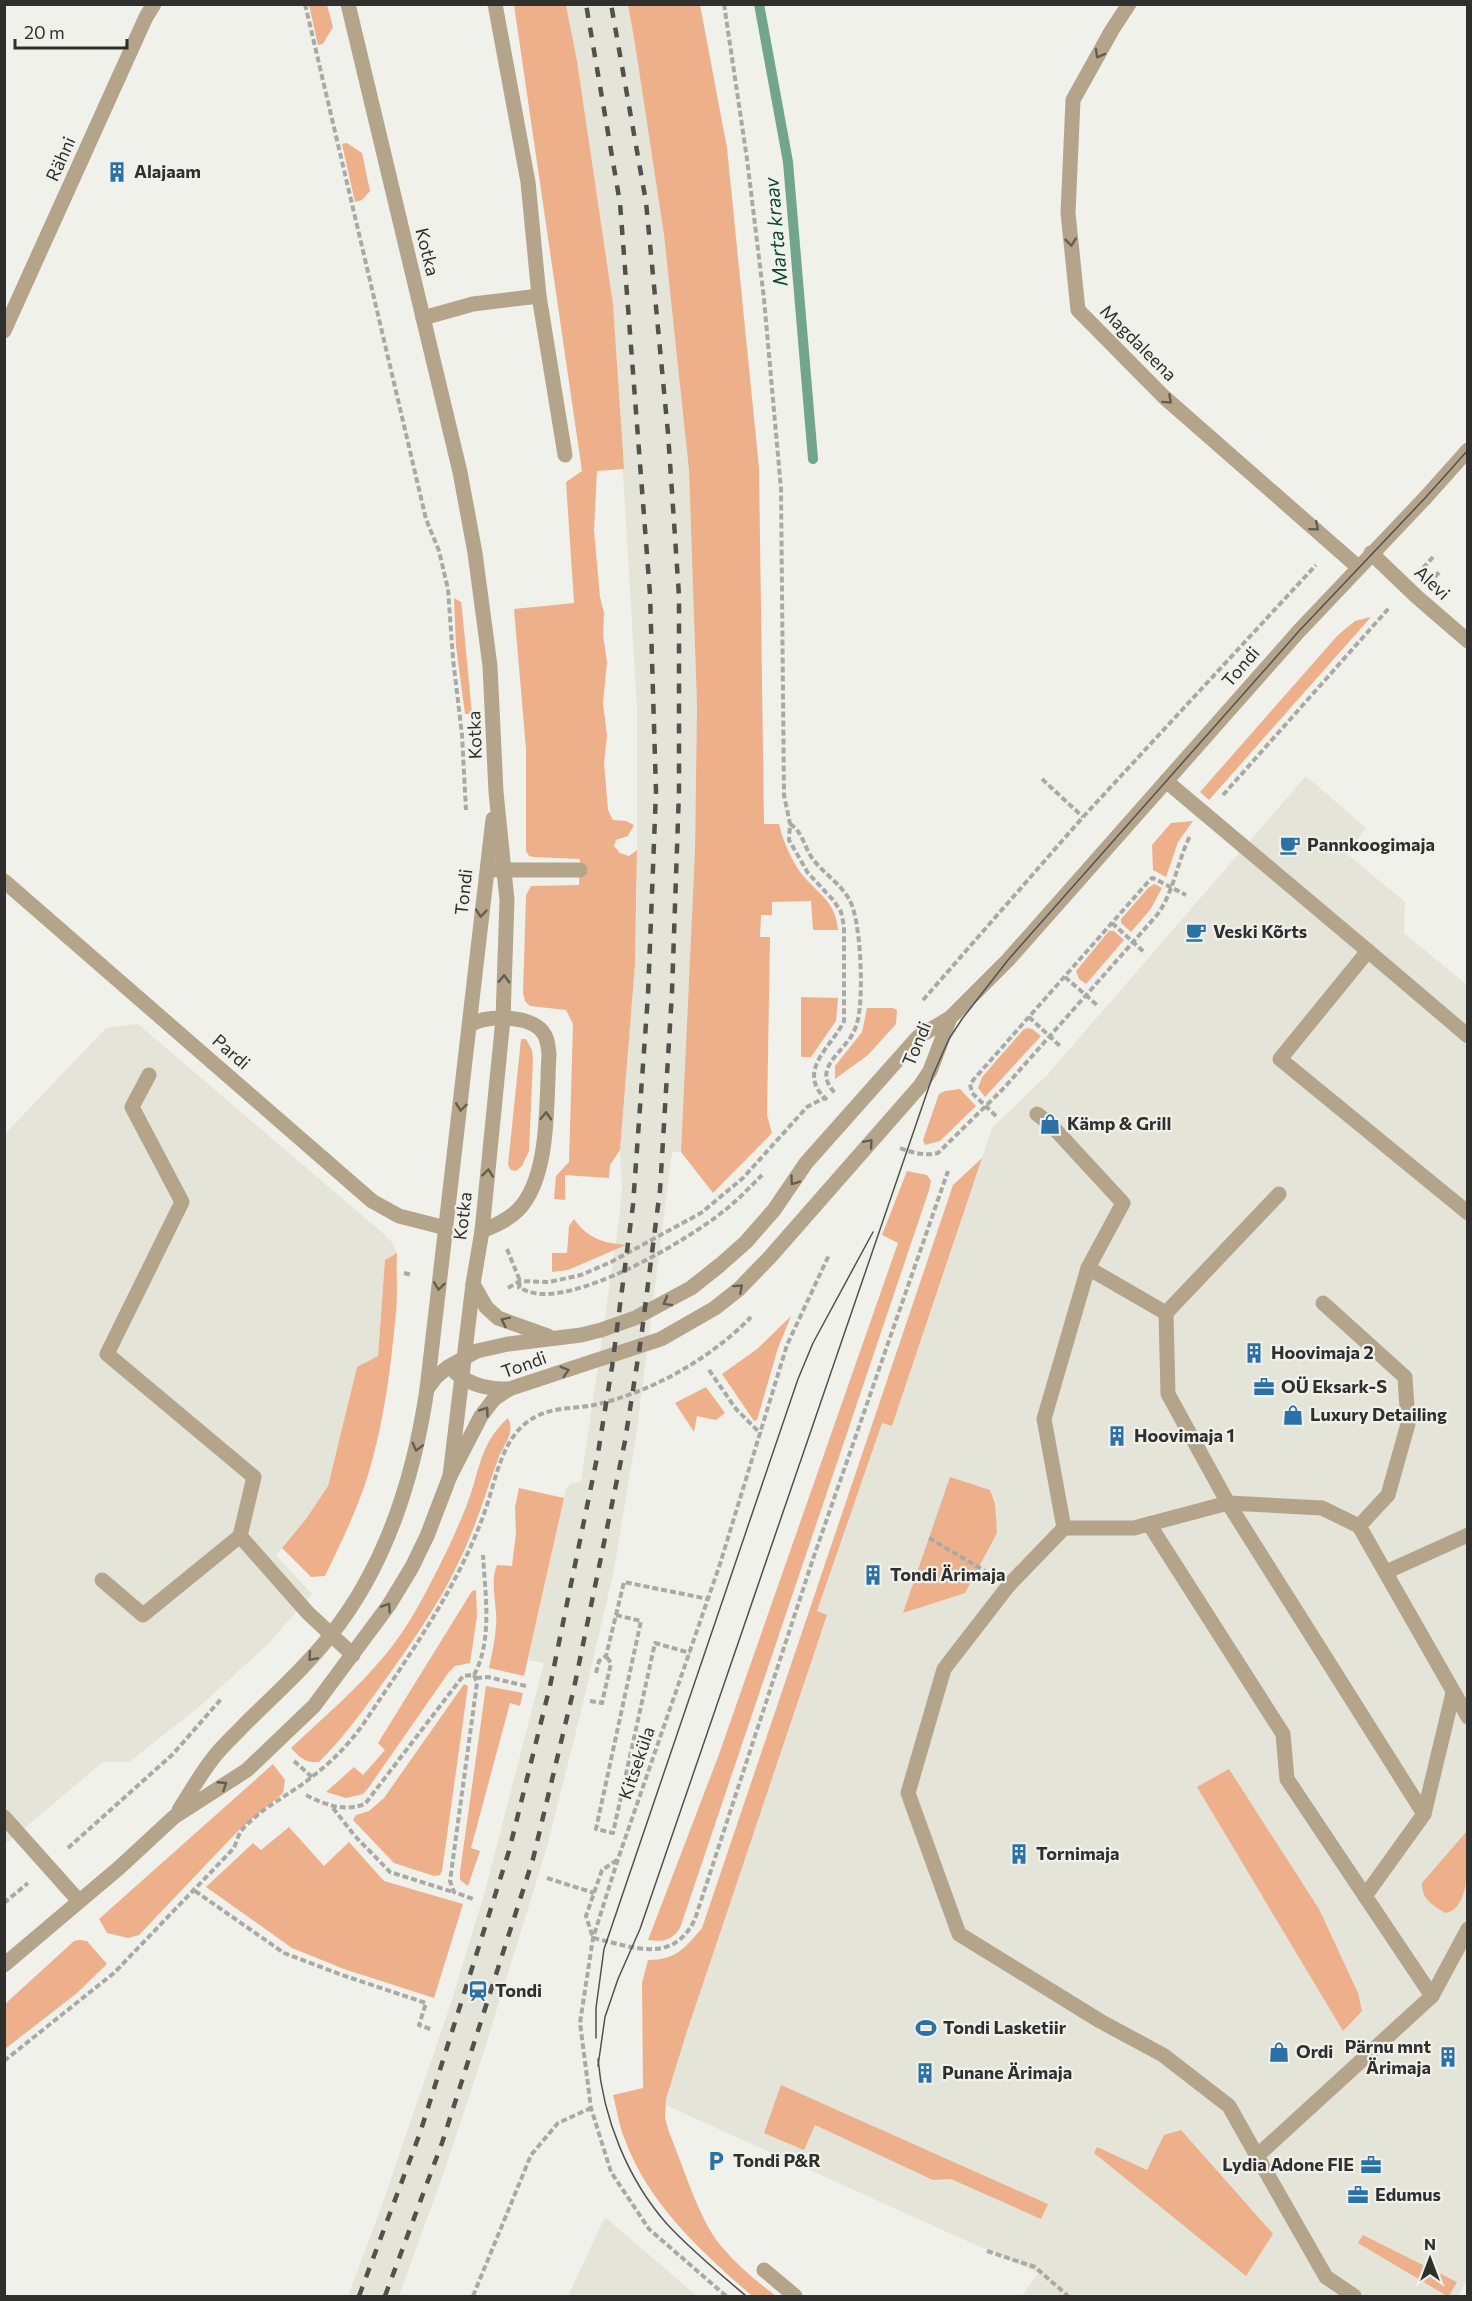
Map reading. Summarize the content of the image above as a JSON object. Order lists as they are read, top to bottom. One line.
{"streets":{"street":["Rähni","Kotka","Magdaleena","Alevi","Tondi","Pardi"],"path":["Kitseküla"]},"crossings":[["Kotka","Tondi"],["Magdaleena","Tondi"],["Alevi","Tondi"],["Tondi","Pardi"]],"one_way":["Magdaleena"],"water":["Marta kraav"],"places":{"building":["Alajaam","Hoovimaja 2","Hoovimaja 1","Tondi Ärimaja","Tornimaja","Pärnu mnt Ärimaja","Punane Ärimaja"],"cafe":["Pannkoogimaja","Veski Kõrts"],"shop":["Kämp & Grill","Luxury Detailing","Ordi"],"office":["OÜ Eksark-S","Lydia Adone FIE","Edumus"],"station":["Tondi"],"sports":["Tondi Lasketiir"],"parking":["Tondi P&R"]},"scale_bar":"20 m","north":"top"}
